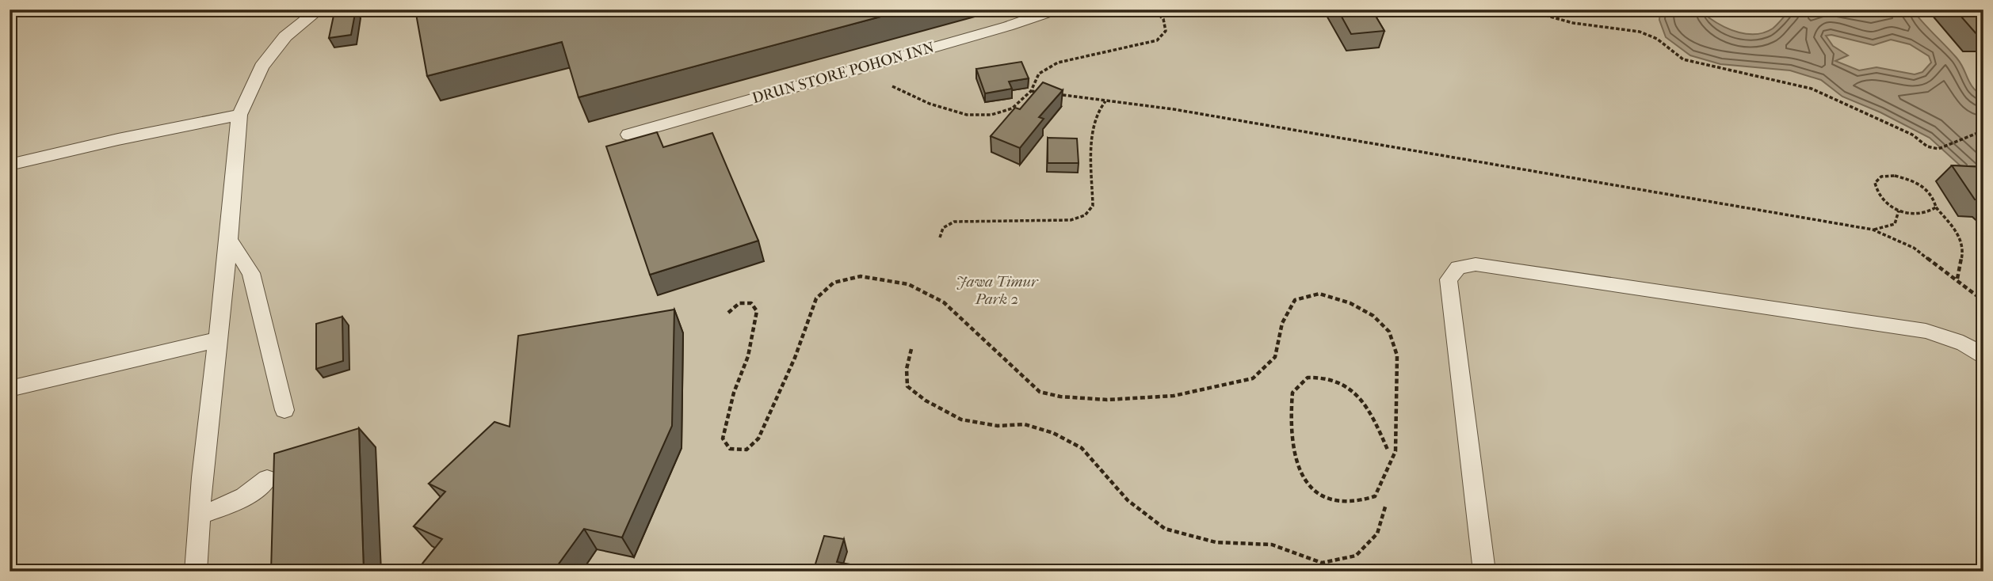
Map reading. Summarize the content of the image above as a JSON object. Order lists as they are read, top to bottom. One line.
{"streets":{"lane":["DRUN STORE POHON INN"]},"parks":["Jawa Timur Park 2"]}
